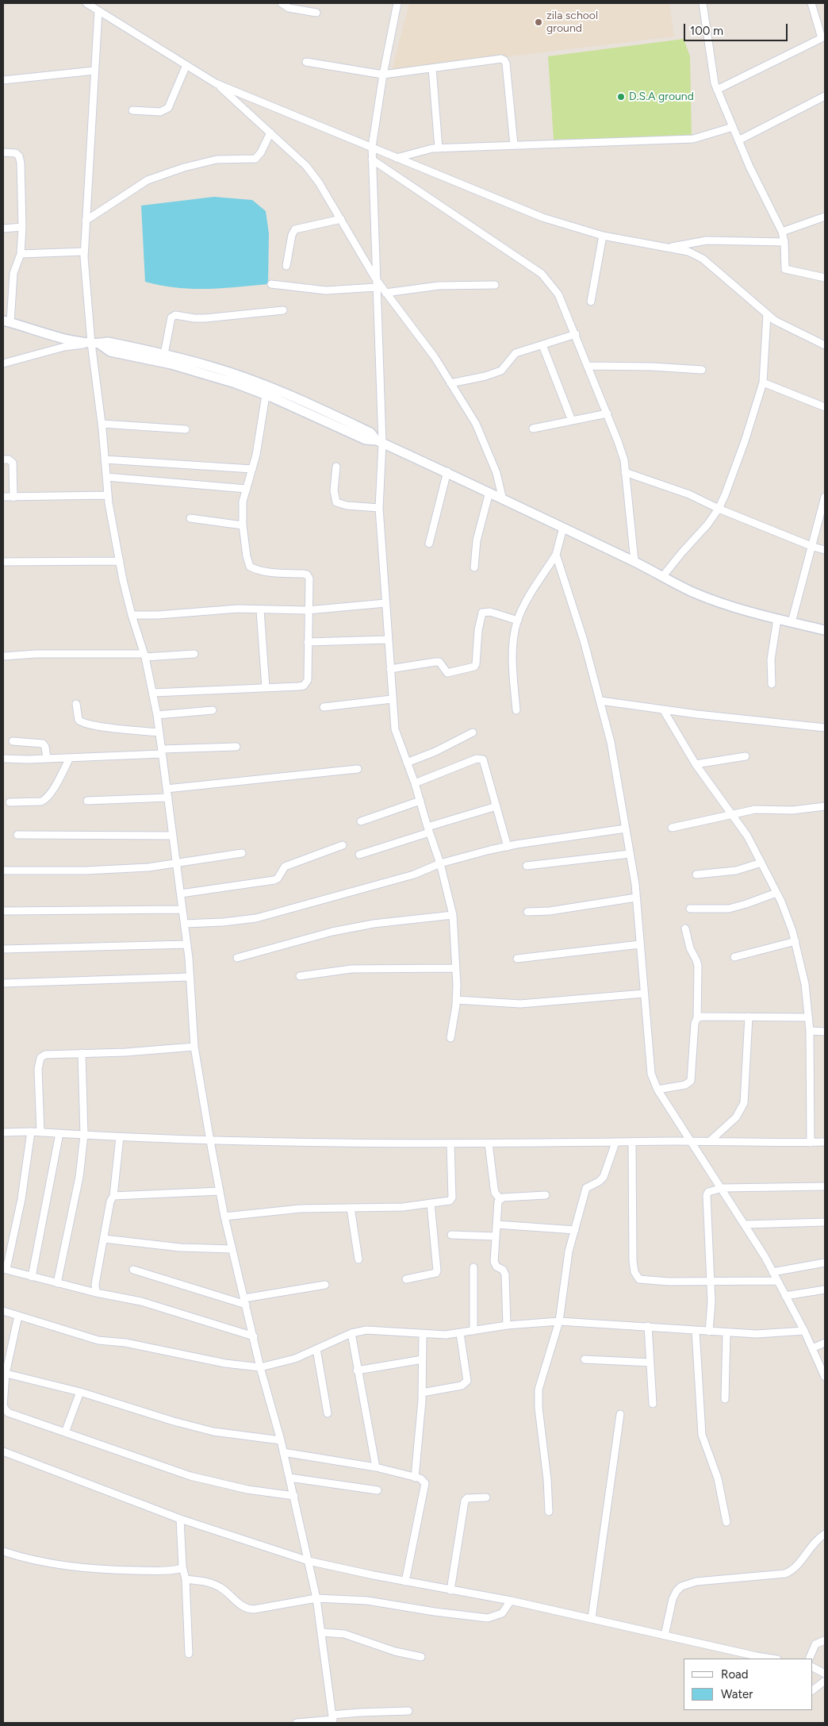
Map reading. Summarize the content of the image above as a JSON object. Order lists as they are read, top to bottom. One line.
{"places":["zila school ground","D.S.A ground"],"legend":["Road","Water"],"scale_bar":"100 m"}
